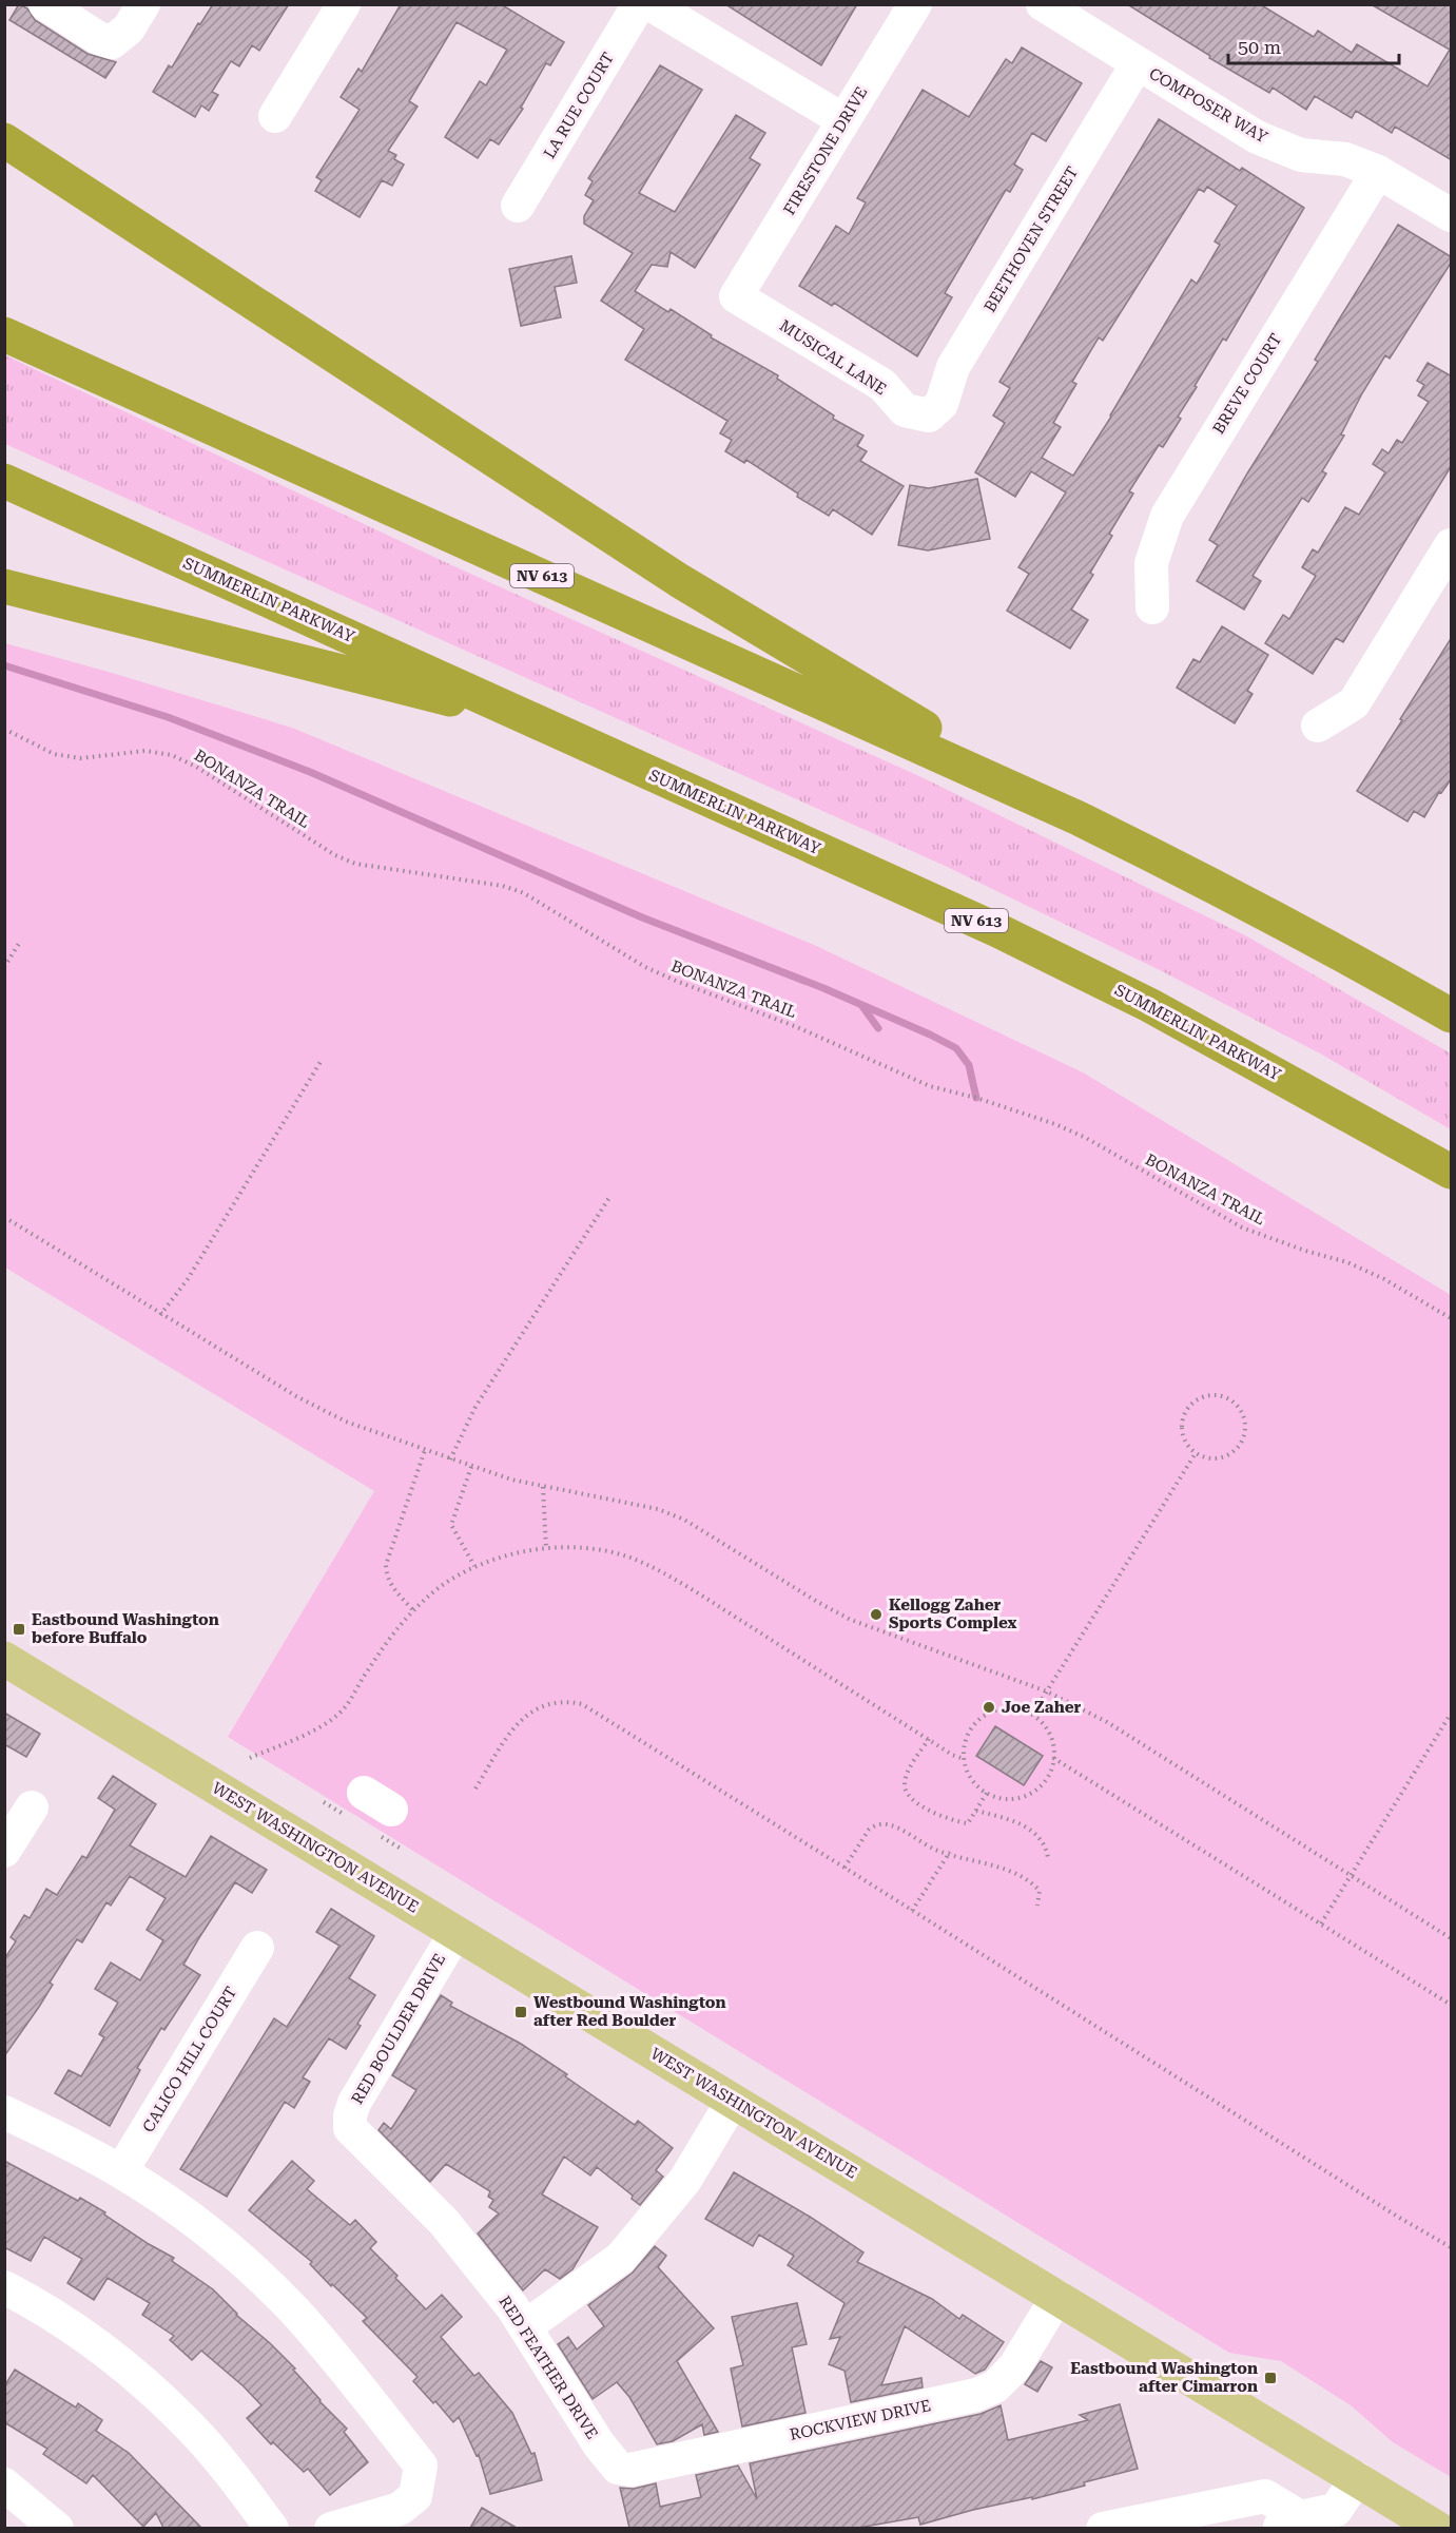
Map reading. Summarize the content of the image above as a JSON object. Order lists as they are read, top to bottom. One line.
{"streets":{"highway":["NV 613","SUMMERLIN PARKWAY"],"main road":["WEST WASHINGTON AVENUE"],"street":["LA RUE COURT","COMPOSER WAY","FIRESTONE DRIVE","BEETHOVEN STREET","MUSICAL LANE","BREVE COURT","RED BOULDER DRIVE","CALICO HILL COURT","RED FEATHER DRIVE","ROCKVIEW DRIVE"],"path":["BONANZA TRAIL"]},"crossings":[["COMPOSER WAY","BEETHOVEN STREET"],["COMPOSER WAY","BREVE COURT"],["FIRESTONE DRIVE","MUSICAL LANE"],["BEETHOVEN STREET","MUSICAL LANE"],["WEST WASHINGTON AVENUE","RED BOULDER DRIVE"],["WEST WASHINGTON AVENUE","ROCKVIEW DRIVE"],["RED BOULDER DRIVE","RED FEATHER DRIVE"],["RED FEATHER DRIVE","ROCKVIEW DRIVE"]],"places":{"other":["Kellogg Zaher Sports Complex","Joe Zaher"],"transit":["Eastbound Washington before Buffalo","Westbound Washington after Red Boulder","Eastbound Washington after Cimarron"]},"scale_bar":"50 m"}
